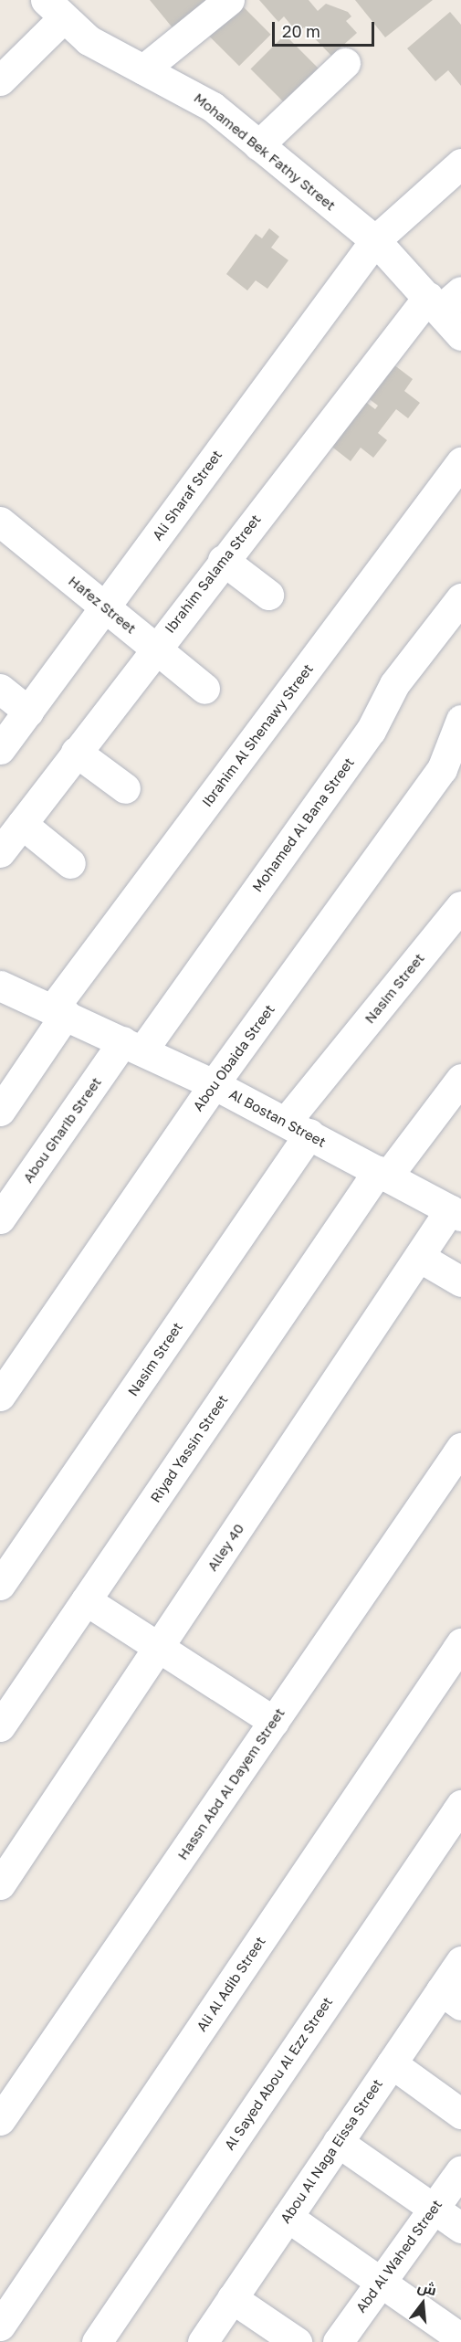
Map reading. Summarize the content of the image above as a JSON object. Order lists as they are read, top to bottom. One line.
{"streets":{"street":["Mohamed Bek Fathy Street","Ali Sharaf Street","Ibrahim Salama Street","Hafez Street","Ibrahim Al Shenawy Street","Mohamed Al Bana Street","Nasim Street","Abou Obaida Street","Al Bostan Street","Abou Gharib Street","Riyad Yassin Street","Alley 40","Hassn Abd Al Dayem Street","Ali Al Adib Street","Al Sayed Abou Al Ezz Street","Abou Al Naga Eissa Street","Abd Al Wahed Street"]},"crossings":[["Mohamed Bek Fathy Street","Ali Sharaf Street"],["Mohamed Bek Fathy Street","Ibrahim Salama Street"],["Ali Sharaf Street","Hafez Street"],["Ibrahim Salama Street","Hafez Street"],["Ibrahim Al Shenawy Street","Al Bostan Street"],["Mohamed Al Bana Street","Al Bostan Street"],["Mohamed Al Bana Street","Abou Gharib Street"],["Nasim Street","Al Bostan Street"],["Abou Obaida Street","Al Bostan Street"],["Al Bostan Street","Abou Gharib Street"],["Al Bostan Street","Riyad Yassin Street"],["Al Bostan Street","Alley 40"]],"scale_bar":"20 m","north":"top"}
